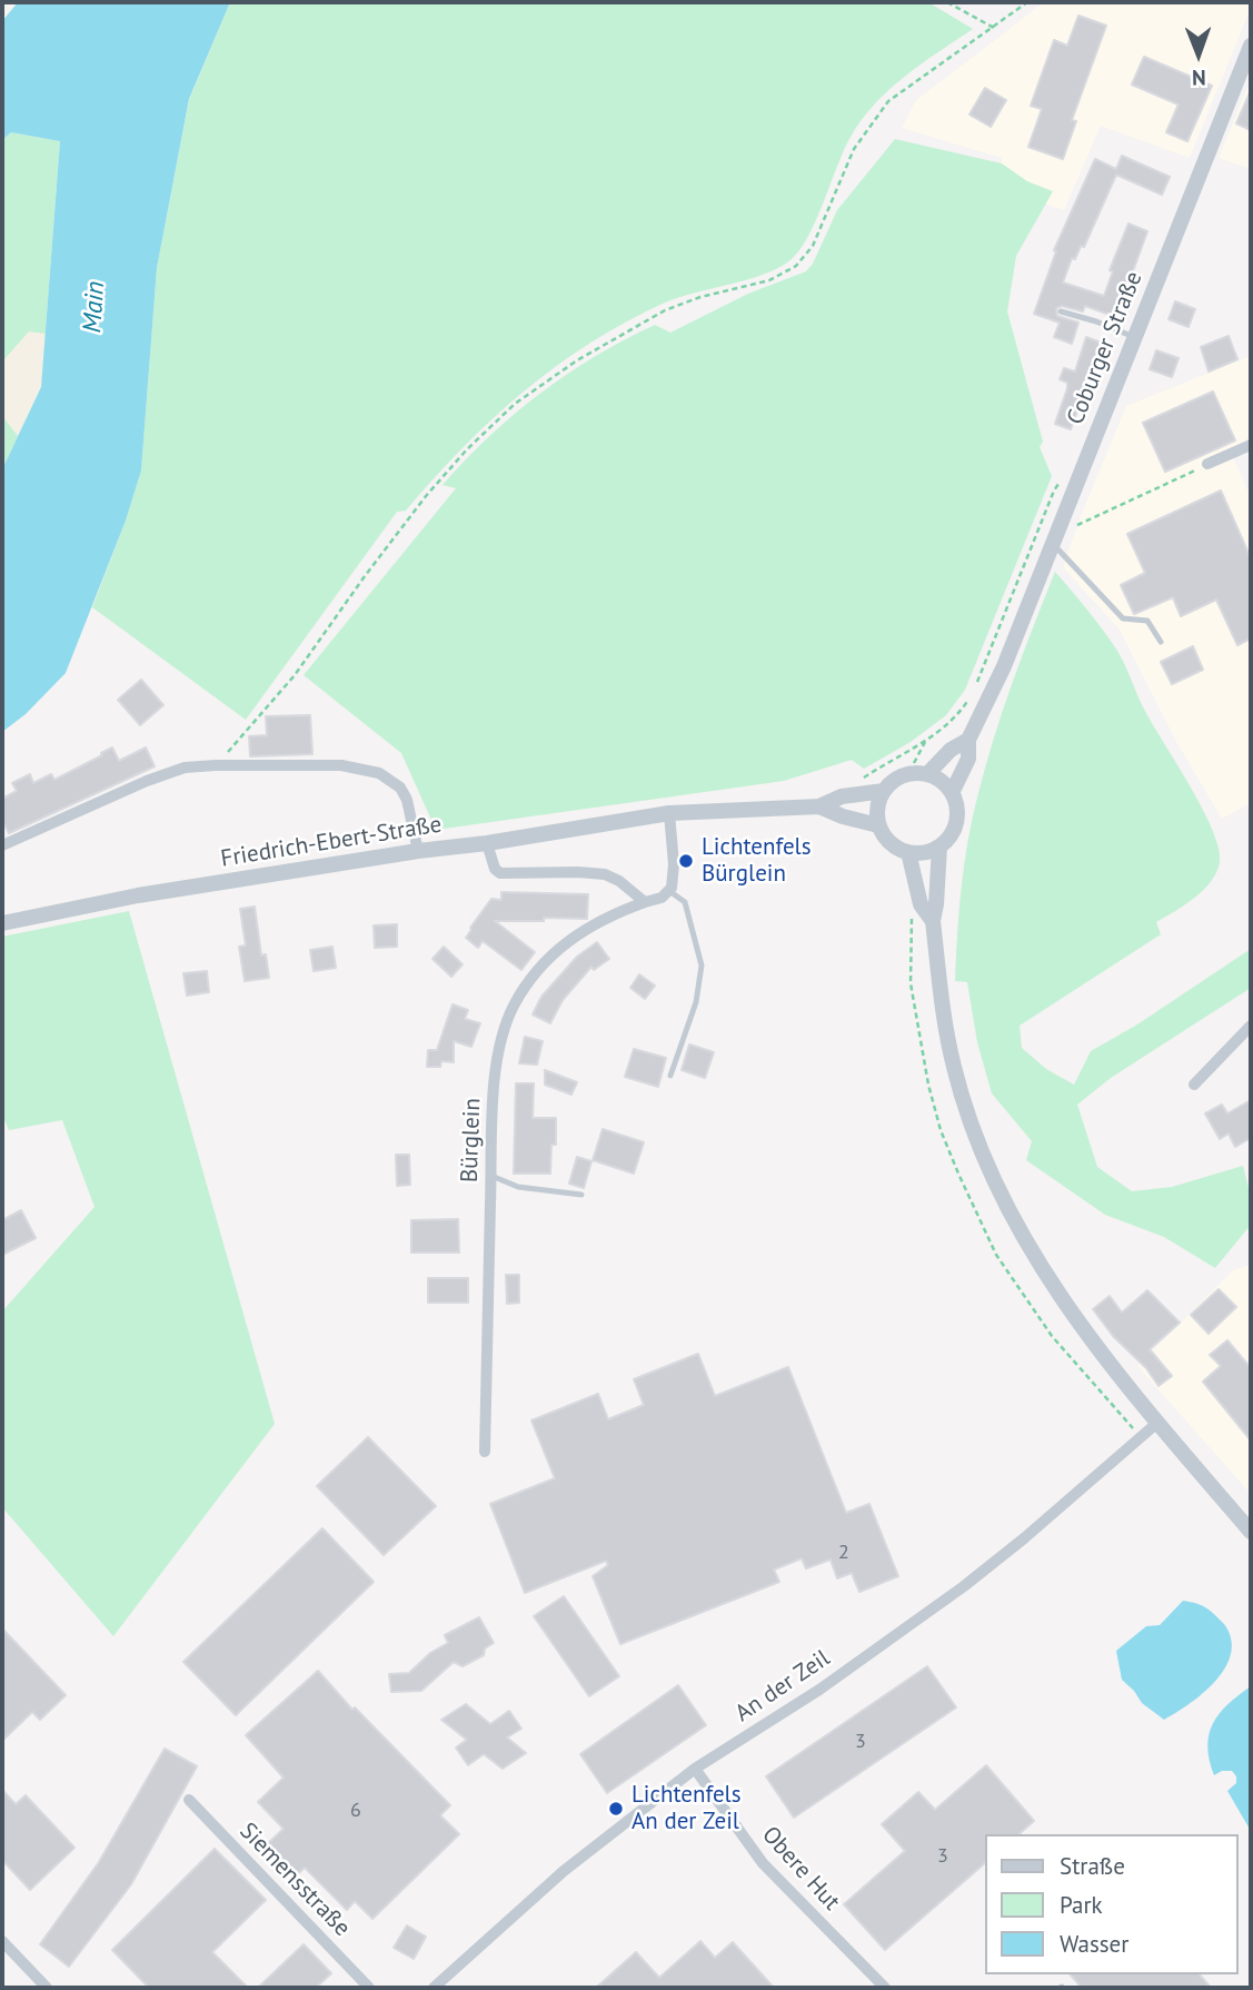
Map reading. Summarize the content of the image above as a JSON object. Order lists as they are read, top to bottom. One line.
{"streets":{"street":["Coburger Straße","Friedrich-Ebert-Straße","Bürglein","An der Zeil","Obere Hut","Siemensstraße"]},"crossings":[["An der Zeil","Obere Hut"]],"water":["Main"],"places":["Lichtenfels Bürglein","Lichtenfels An der Zeil"],"house_numbers":["2","3","6","3"],"legend":["Straße","Park","Wasser"],"north":"bottom"}
